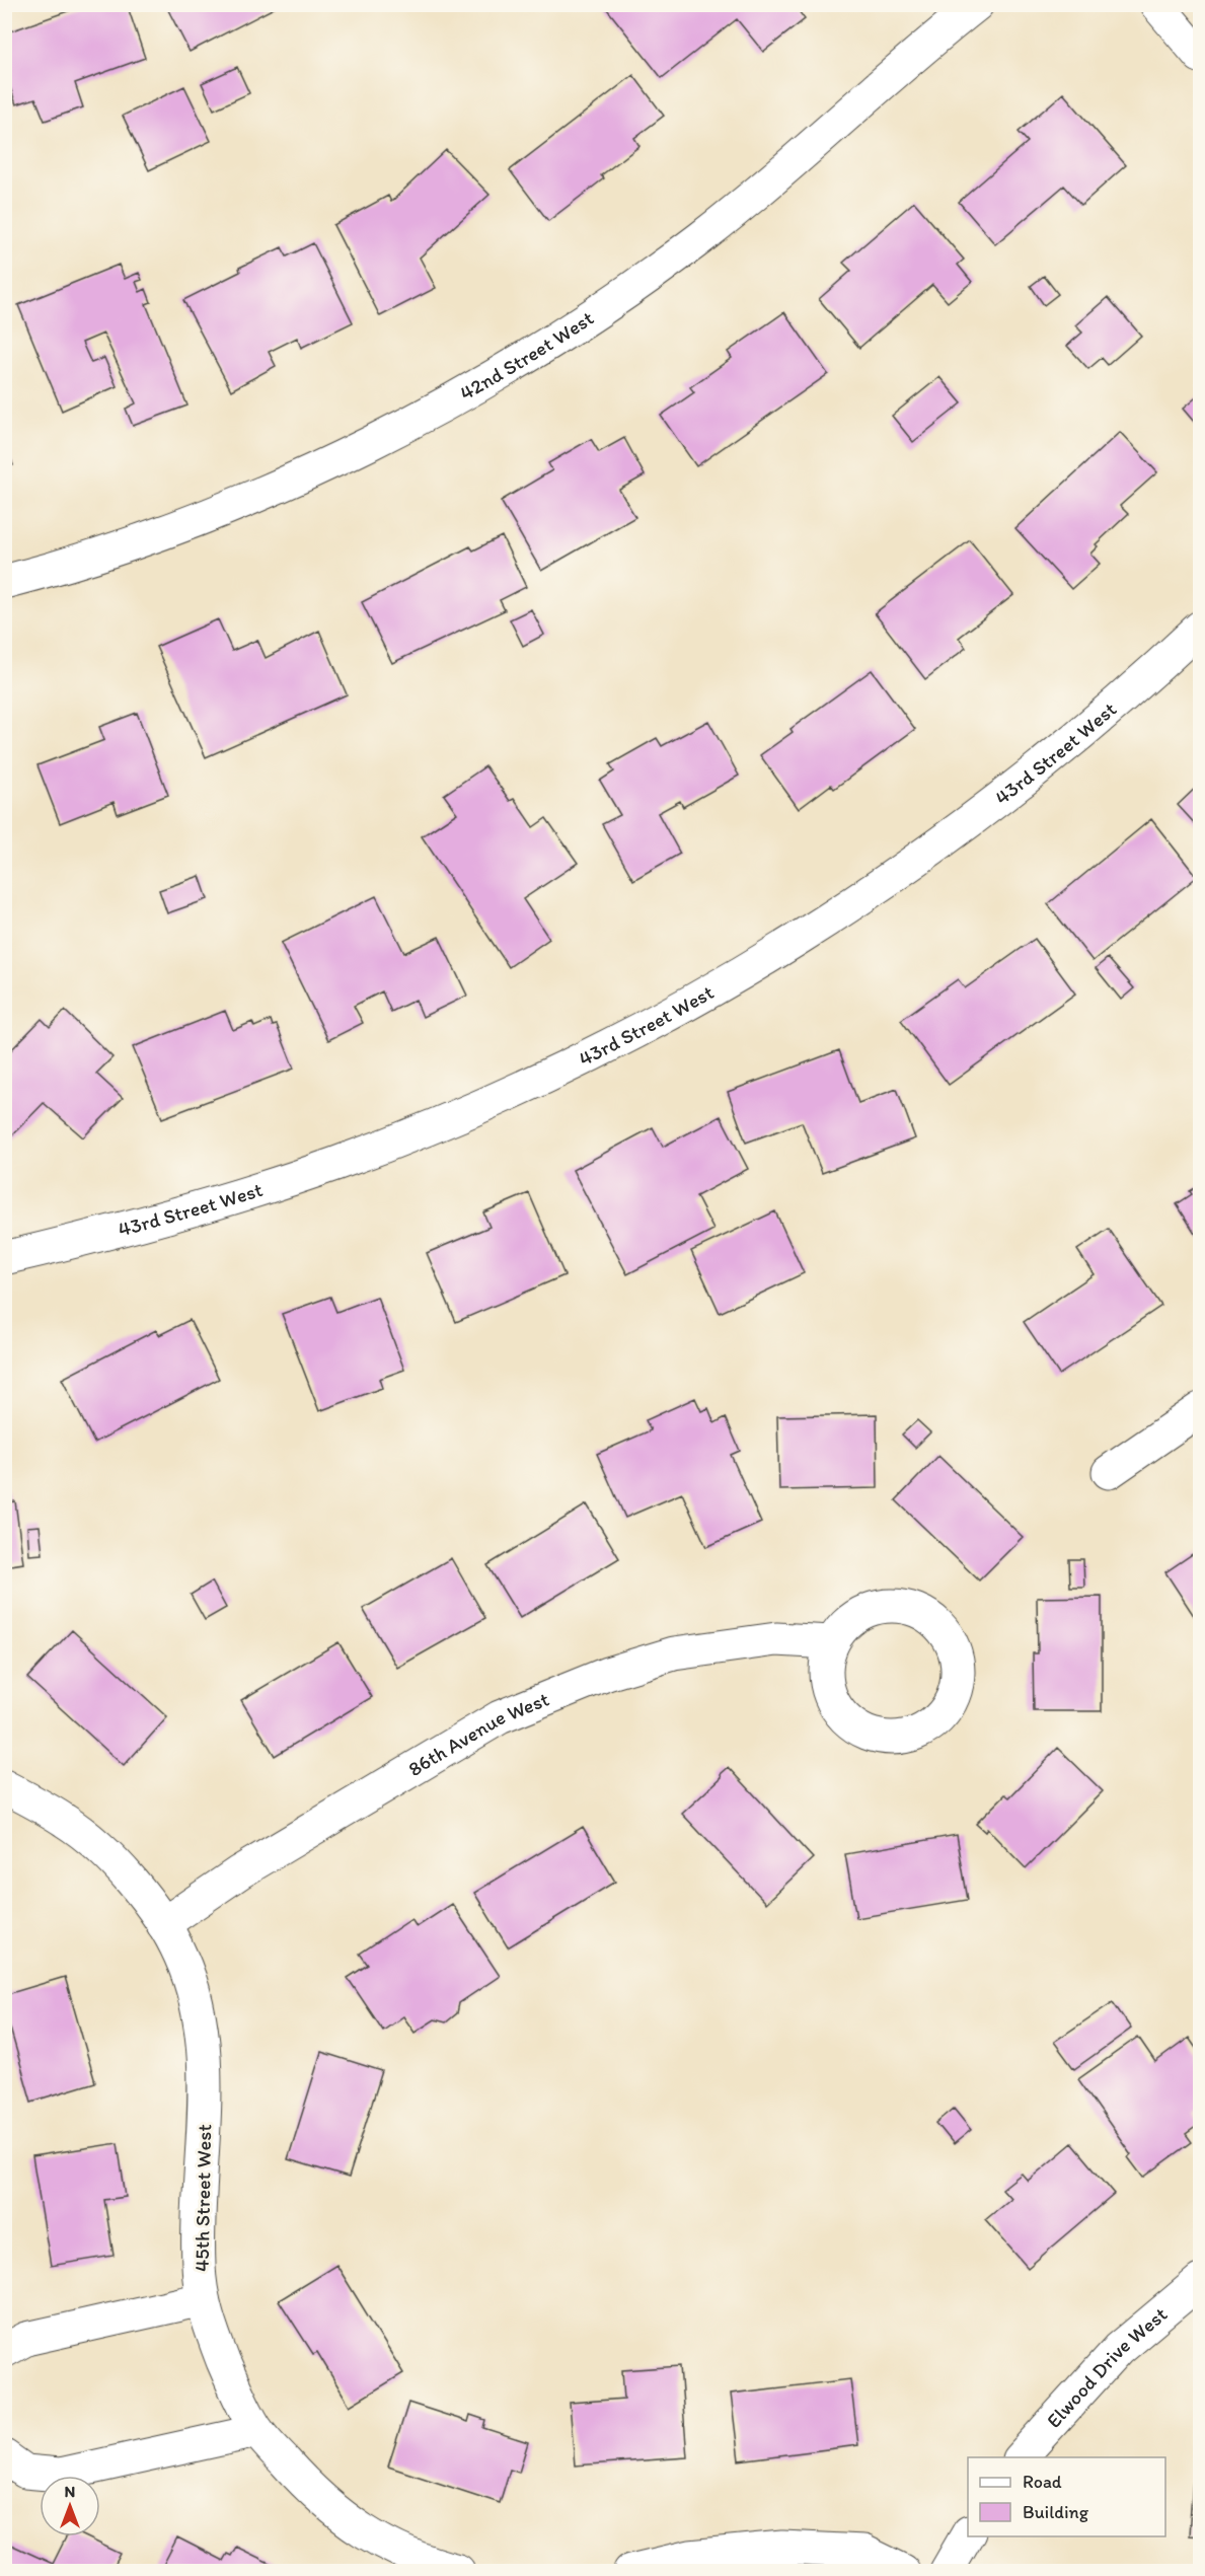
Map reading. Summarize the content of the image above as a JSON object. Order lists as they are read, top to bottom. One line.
{"streets":{"street":["42nd Street West","43rd Street West","86th Avenue West","45th Street West","Elwood Drive West"]},"crossings":[["86th Avenue West","45th Street West"]],"legend":["Road","Building"],"north":"top"}
